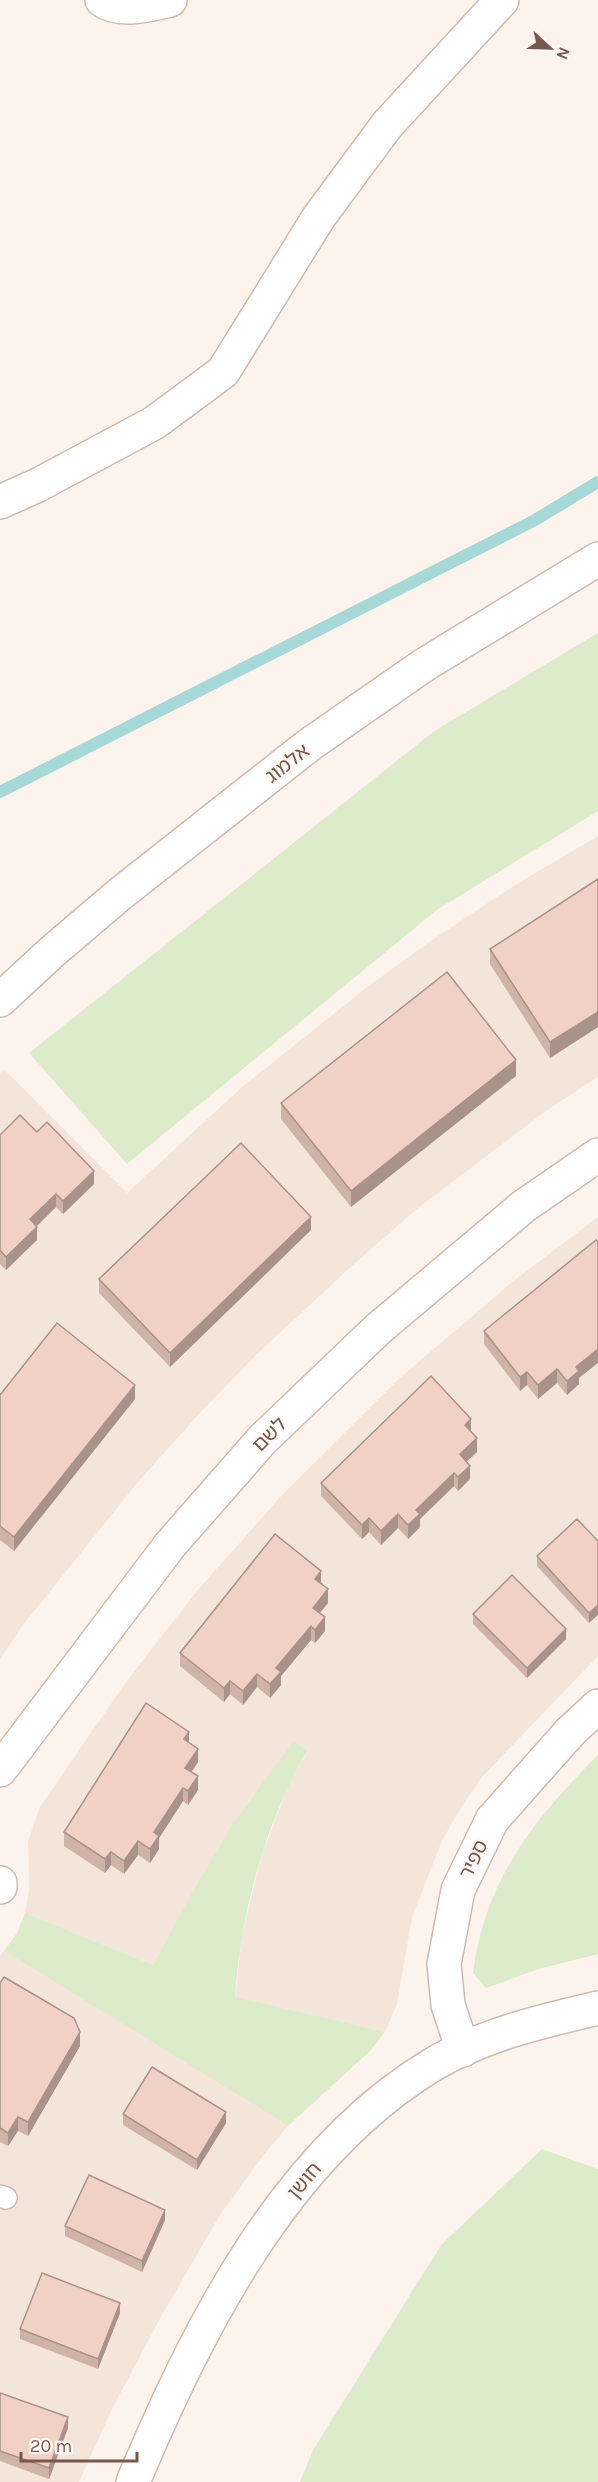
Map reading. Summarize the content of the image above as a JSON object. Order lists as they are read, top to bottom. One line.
{"streets":{"street":["אלמוג","לשם","ספיר","חושן"]},"crossings":[["ספיר","חושן"]],"scale_bar":"20 m","north":"right"}
